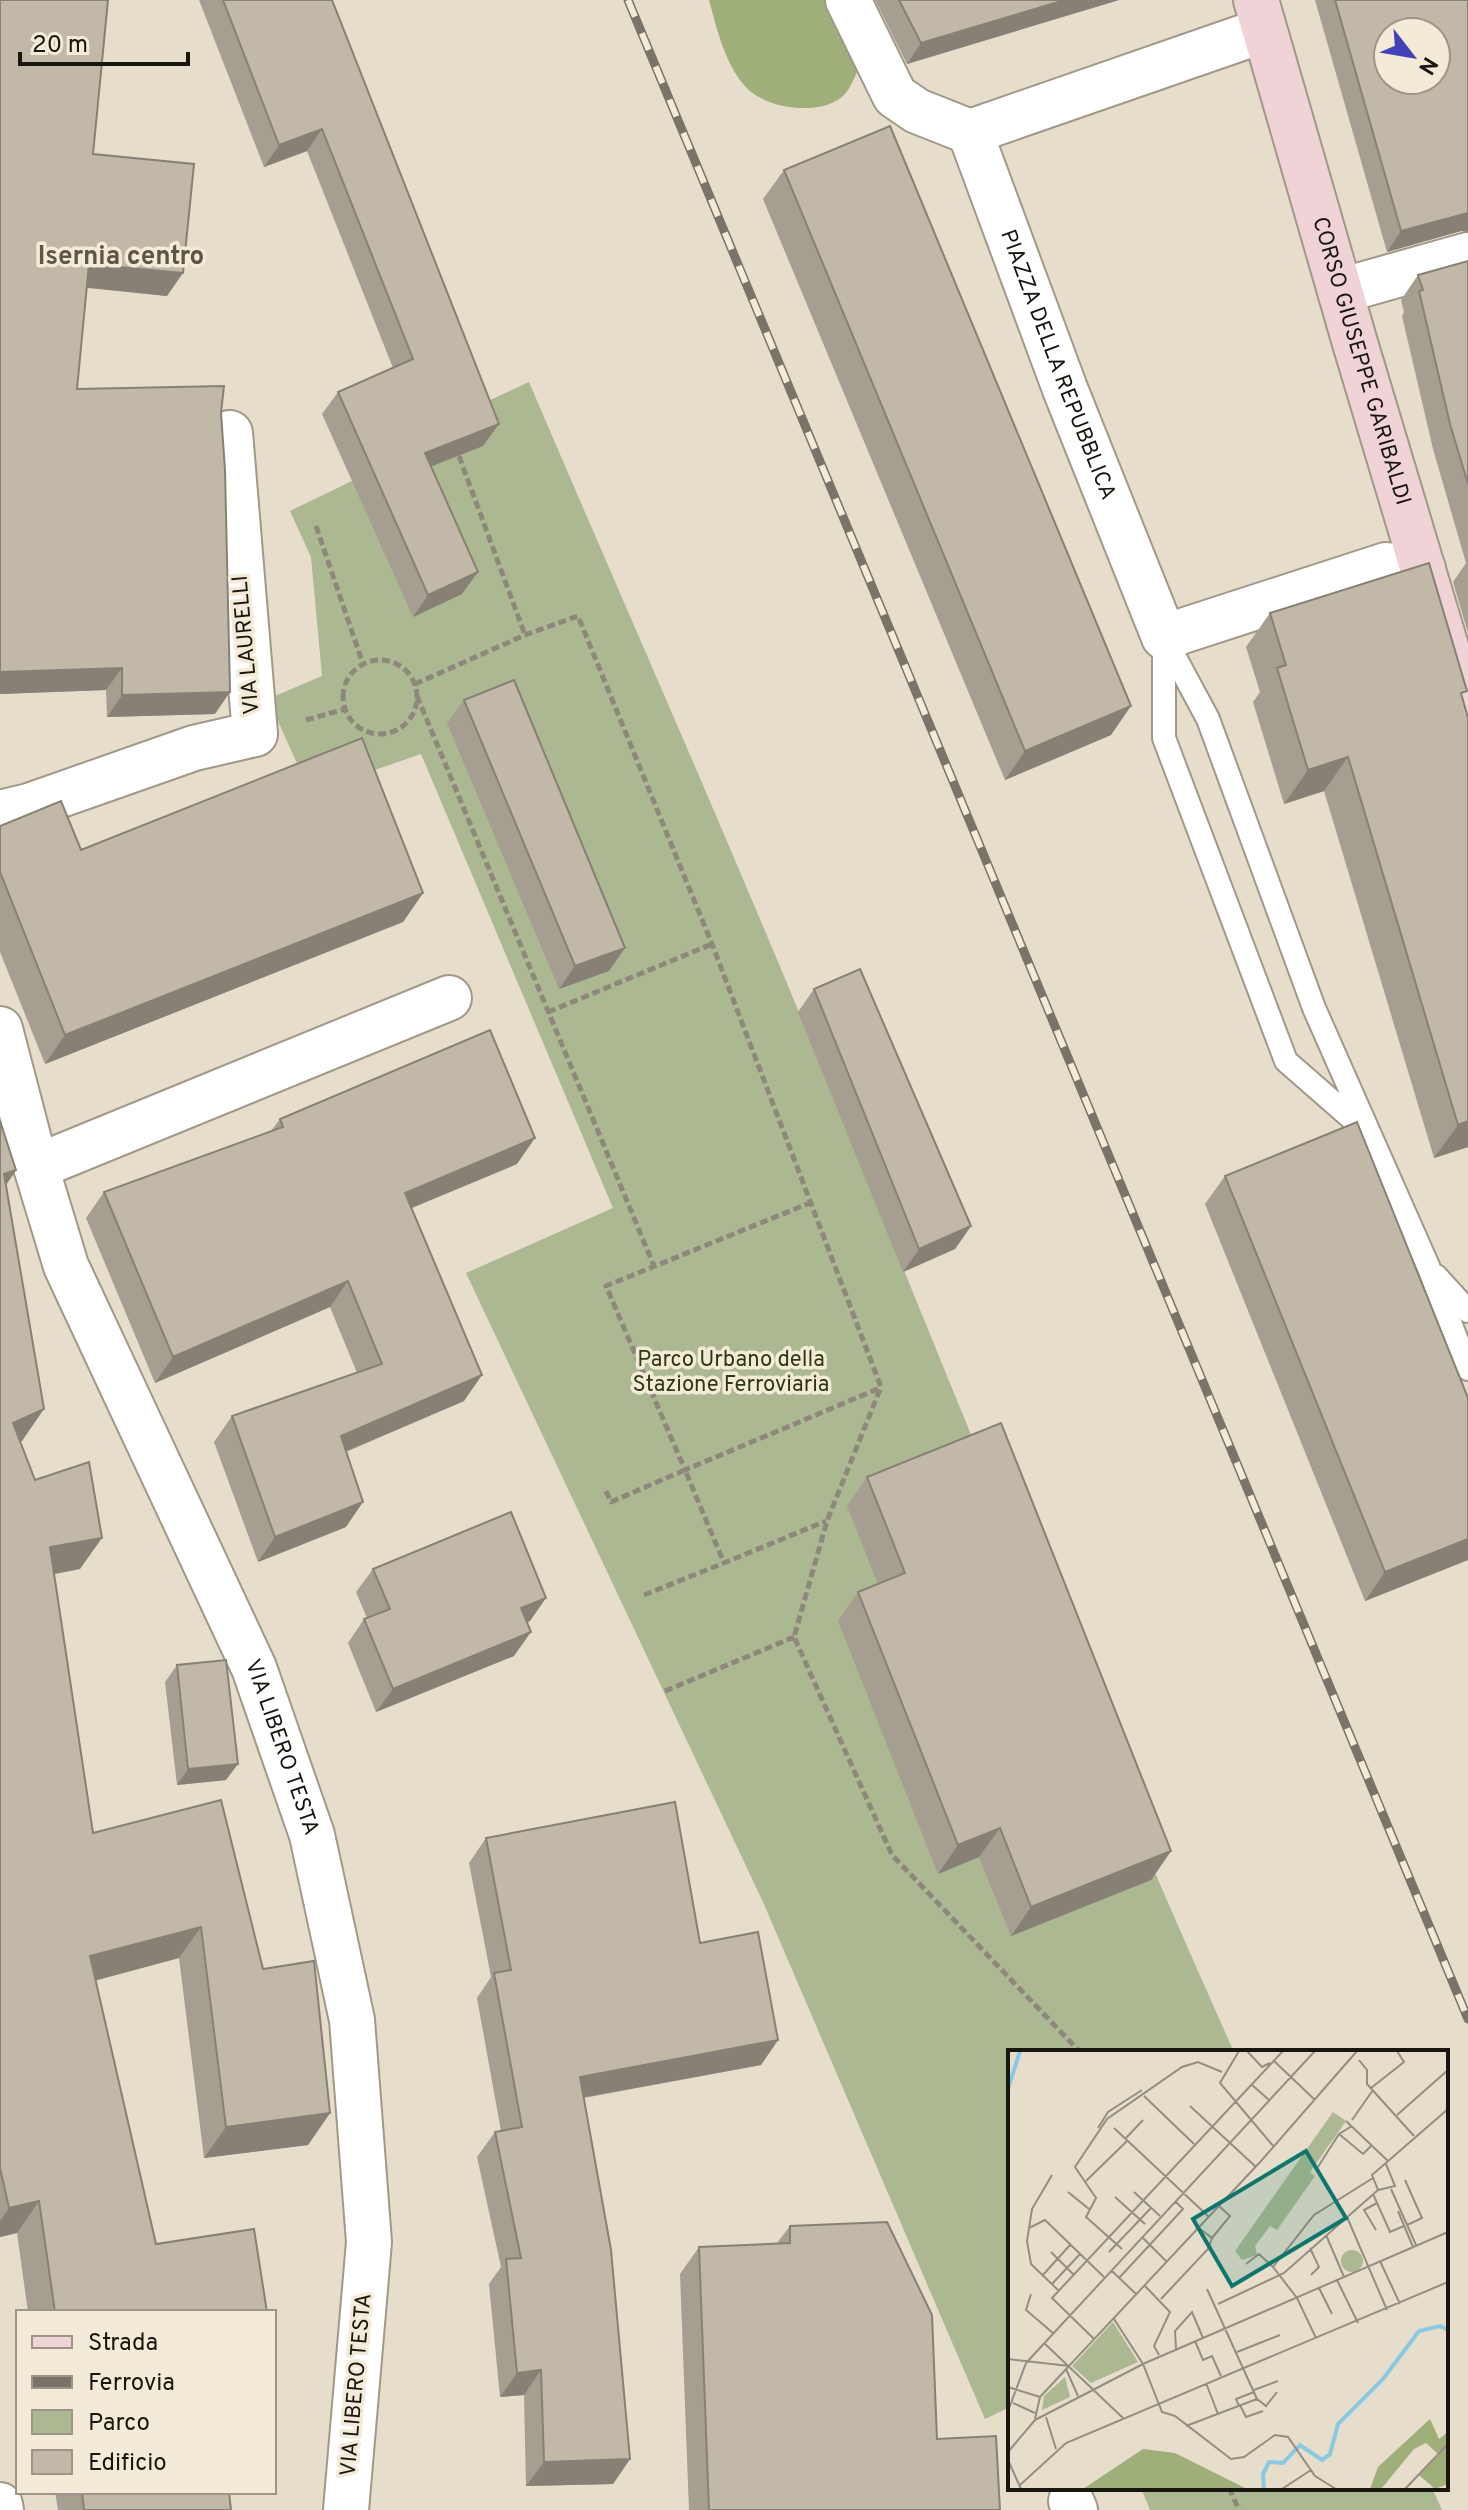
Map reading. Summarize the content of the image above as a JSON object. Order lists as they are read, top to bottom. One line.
{"streets":{"main road":["CORSO GIUSEPPE GARIBALDI"],"street":["PIAZZA DELLA REPUBBLICA","VIA LAURELLI","VIA LIBERO TESTA"]},"districts":["Isernia centro"],"parks":["Parco Urbano della Stazione Ferroviaria"],"legend":["Strada","Ferrovia","Parco","Edificio"],"scale_bar":"20 m","north":"bottom right"}
